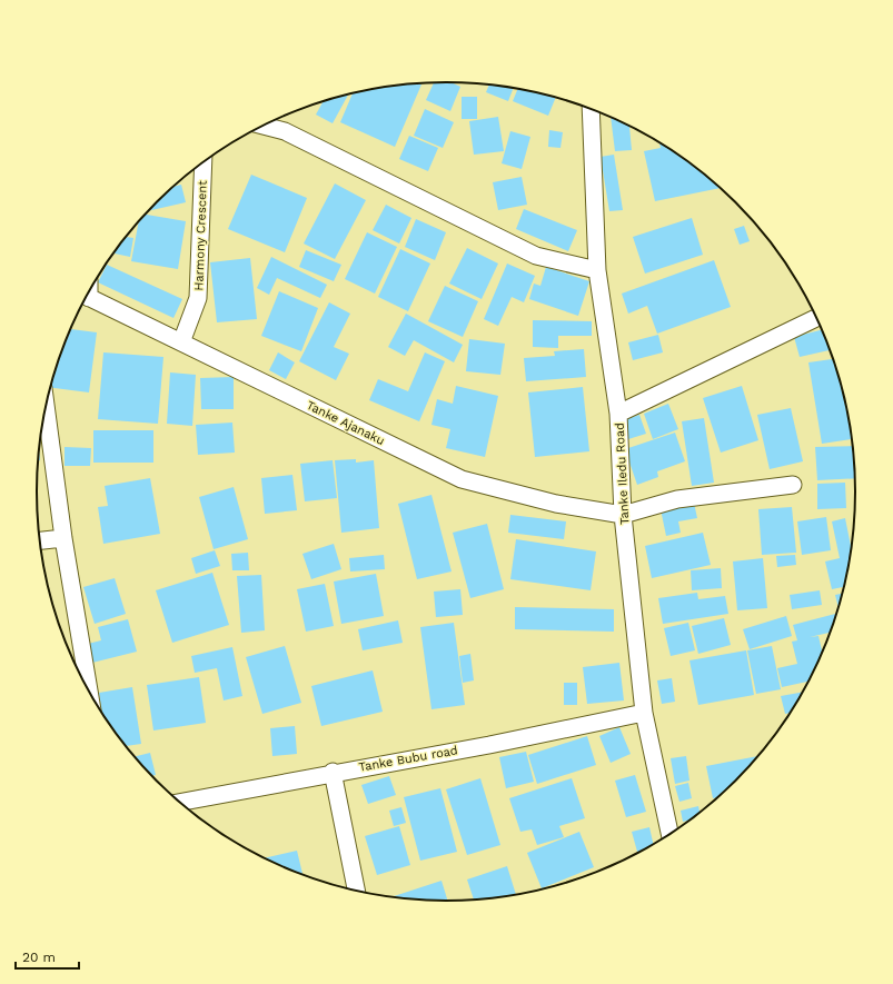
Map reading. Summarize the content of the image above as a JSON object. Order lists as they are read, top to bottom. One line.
{"streets":{"street":["Harmony Crescent","Tanke Ajanaku","Tanke Iledu Road","Tanke Bubu road"]},"crossings":[["Harmony Crescent","Tanke Ajanaku"],["Tanke Ajanaku","Tanke Iledu Road"],["Tanke Iledu Road","Tanke Bubu road"]],"scale_bar":"20 m"}
